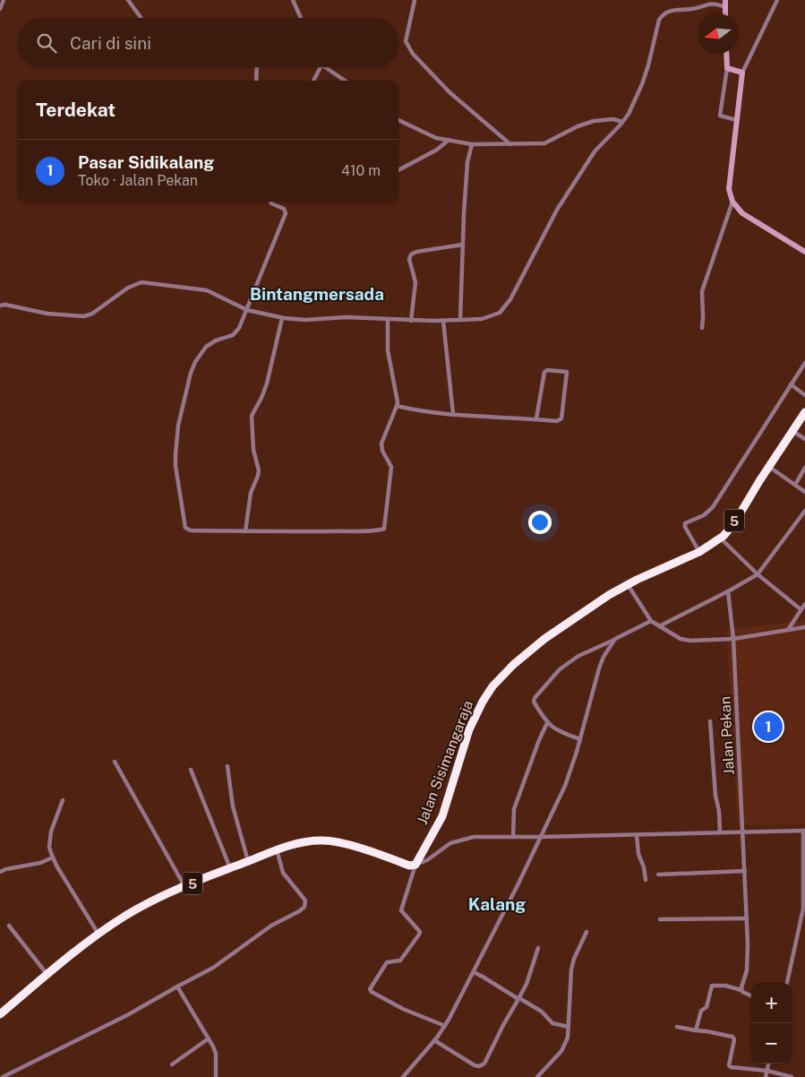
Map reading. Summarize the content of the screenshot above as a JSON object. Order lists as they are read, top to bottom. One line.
{"streets":{"highway":["5","Jalan Sisimangaraja"],"street":["Jalan Pekan"]},"crossings":[["5","Jalan Sisimangaraja"]],"districts":["Bintangmersada","Kalang"],"north":"left","page":{"search":"Cari di sini","heading":"Terdekat","list":[{"mark":"1","name":"Pasar Sidikalang","note":"Toko · Jalan Pekan","value":"410 m"}],"pins":"1","map_buttons":["+","−"]}}
